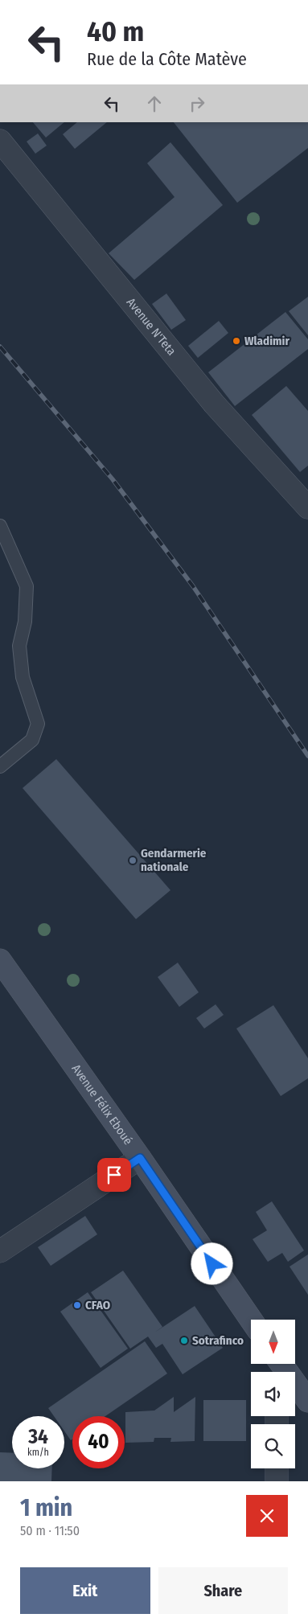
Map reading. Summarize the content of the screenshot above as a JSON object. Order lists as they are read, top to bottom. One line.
{"streets":{"street":["Avenue N'Teta","Avenue Félix Eboué"]},"places":["Wladimir","Gendarmerie nationale","CFAO","Sotrafinco"],"north":"bottom","page":{"turn":["40 m","Rue de la Côte Matève"],"speed":"34 km/h","limit":"40","heading":["1 min","50 m · 11:50"],"buttons":["Exit","Share"]}}
